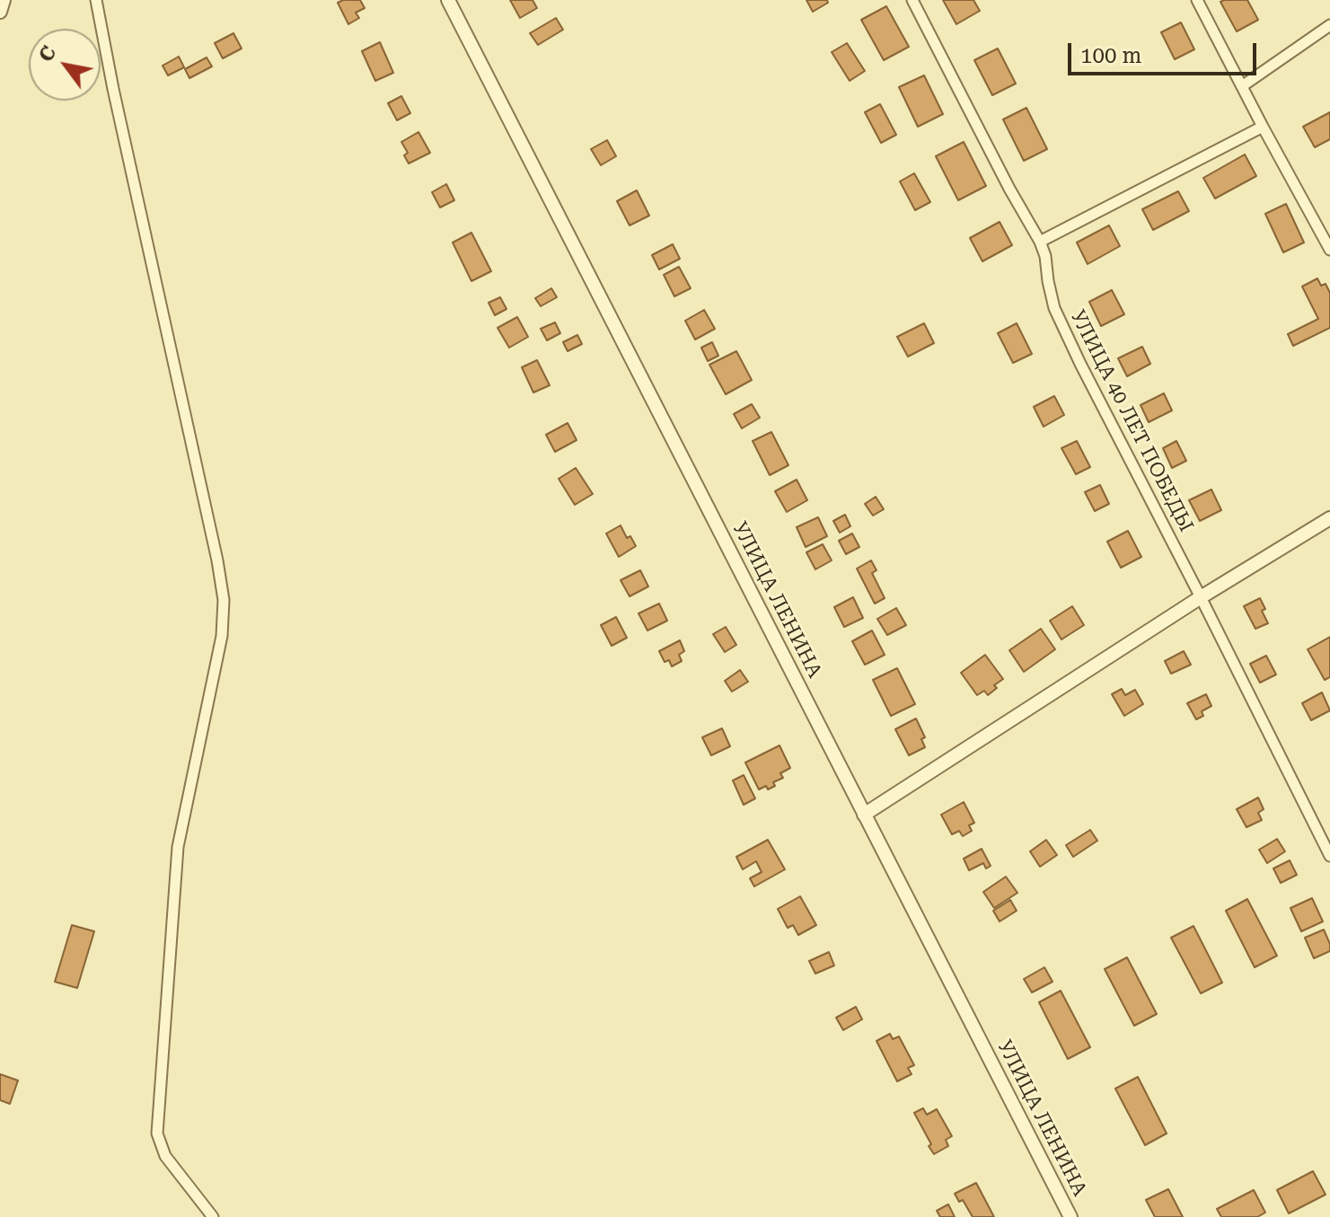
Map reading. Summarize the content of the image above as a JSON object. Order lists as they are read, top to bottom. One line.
{"streets":{"street":["УЛИЦА 40 ЛЕТ ПОБЕДЫ","УЛИЦА ЛЕНИНА"]},"scale_bar":"100 m","north":"top left"}
